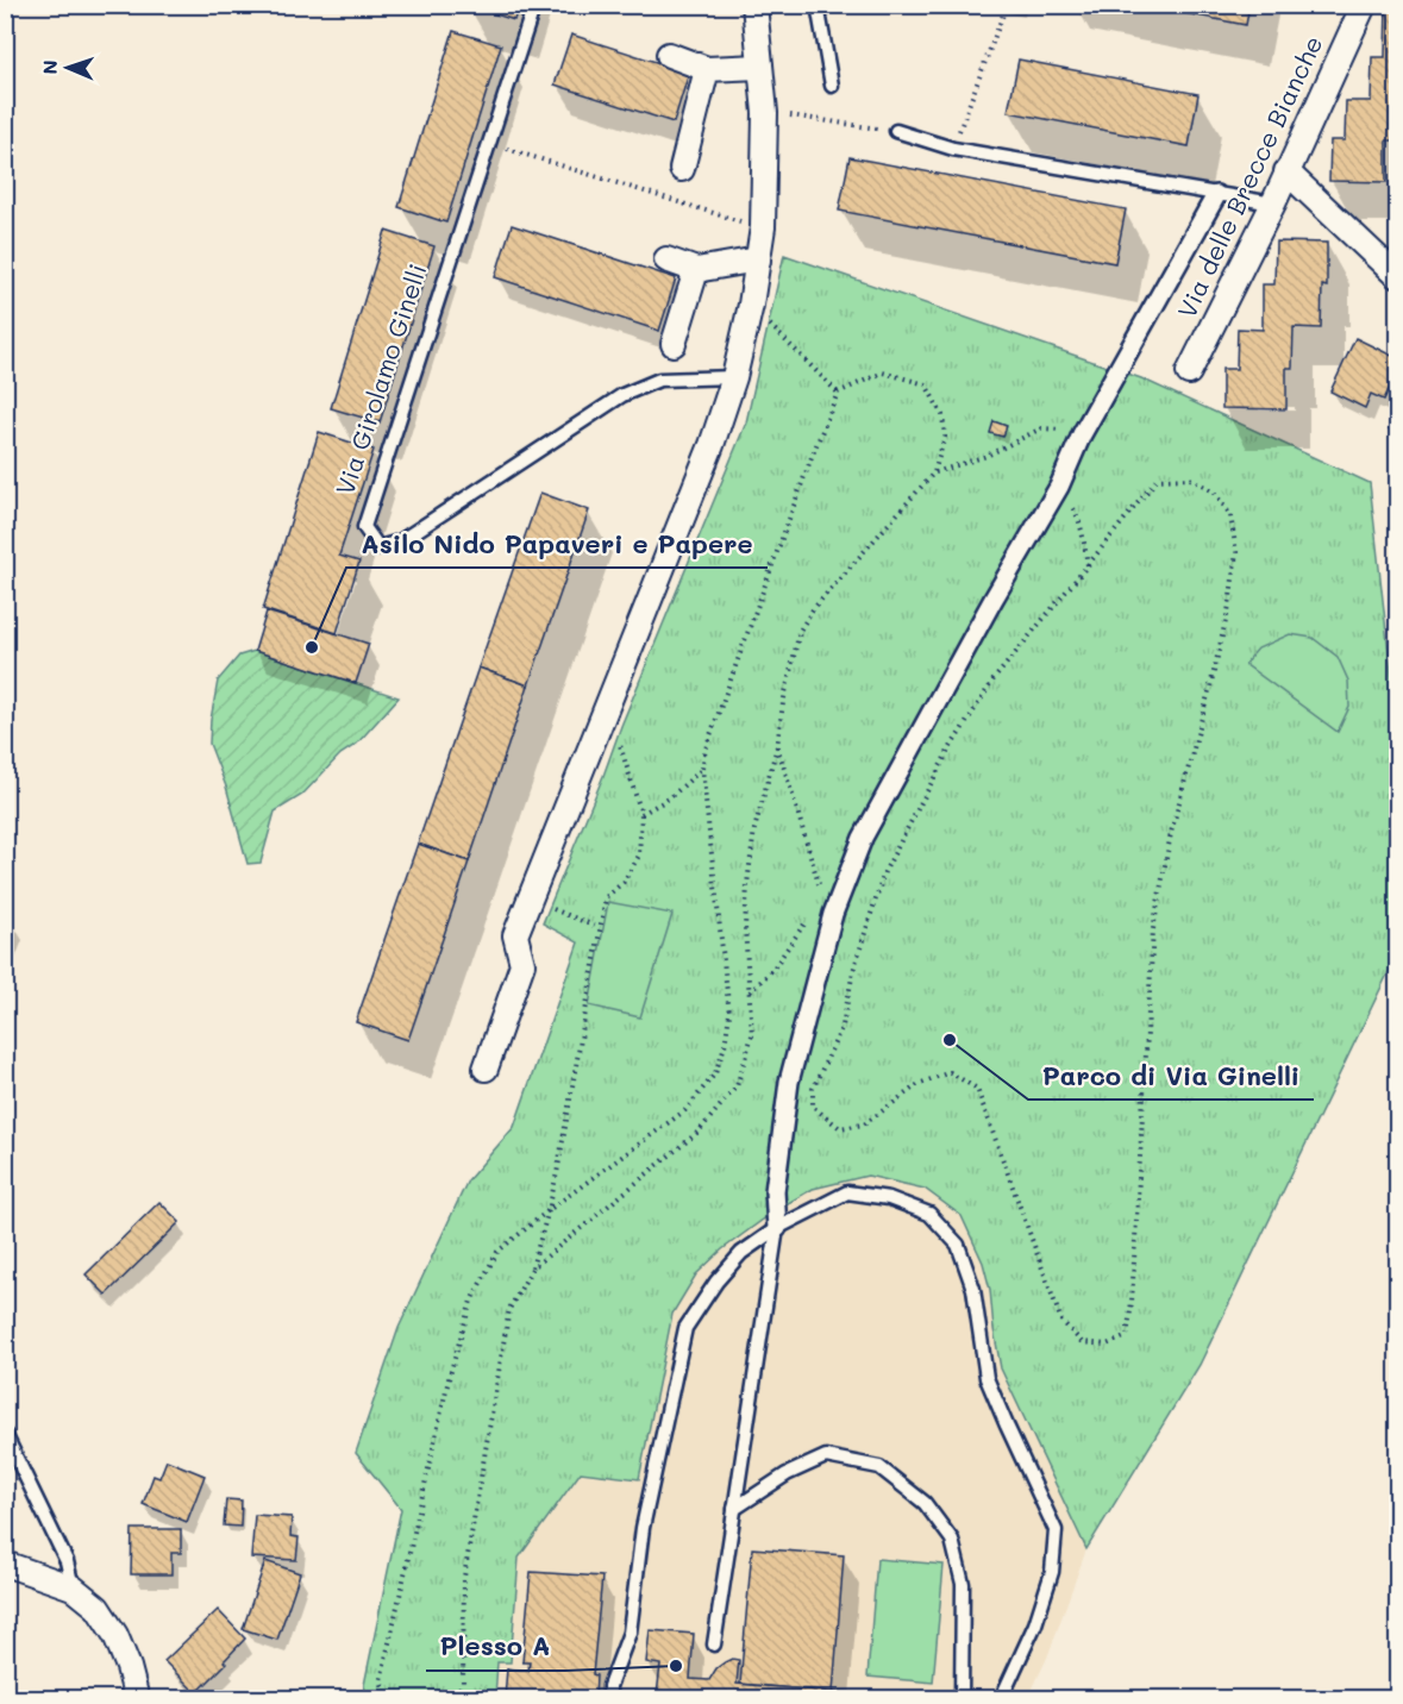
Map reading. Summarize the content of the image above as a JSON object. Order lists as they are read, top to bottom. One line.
{"streets":{"street":["Via delle Brecce Bianche"],"lane":["Via Girolamo Ginelli"]},"places":["Asilo Nido Papaveri e Papere","Parco di Via Ginelli","Plesso A"],"north":"left"}
